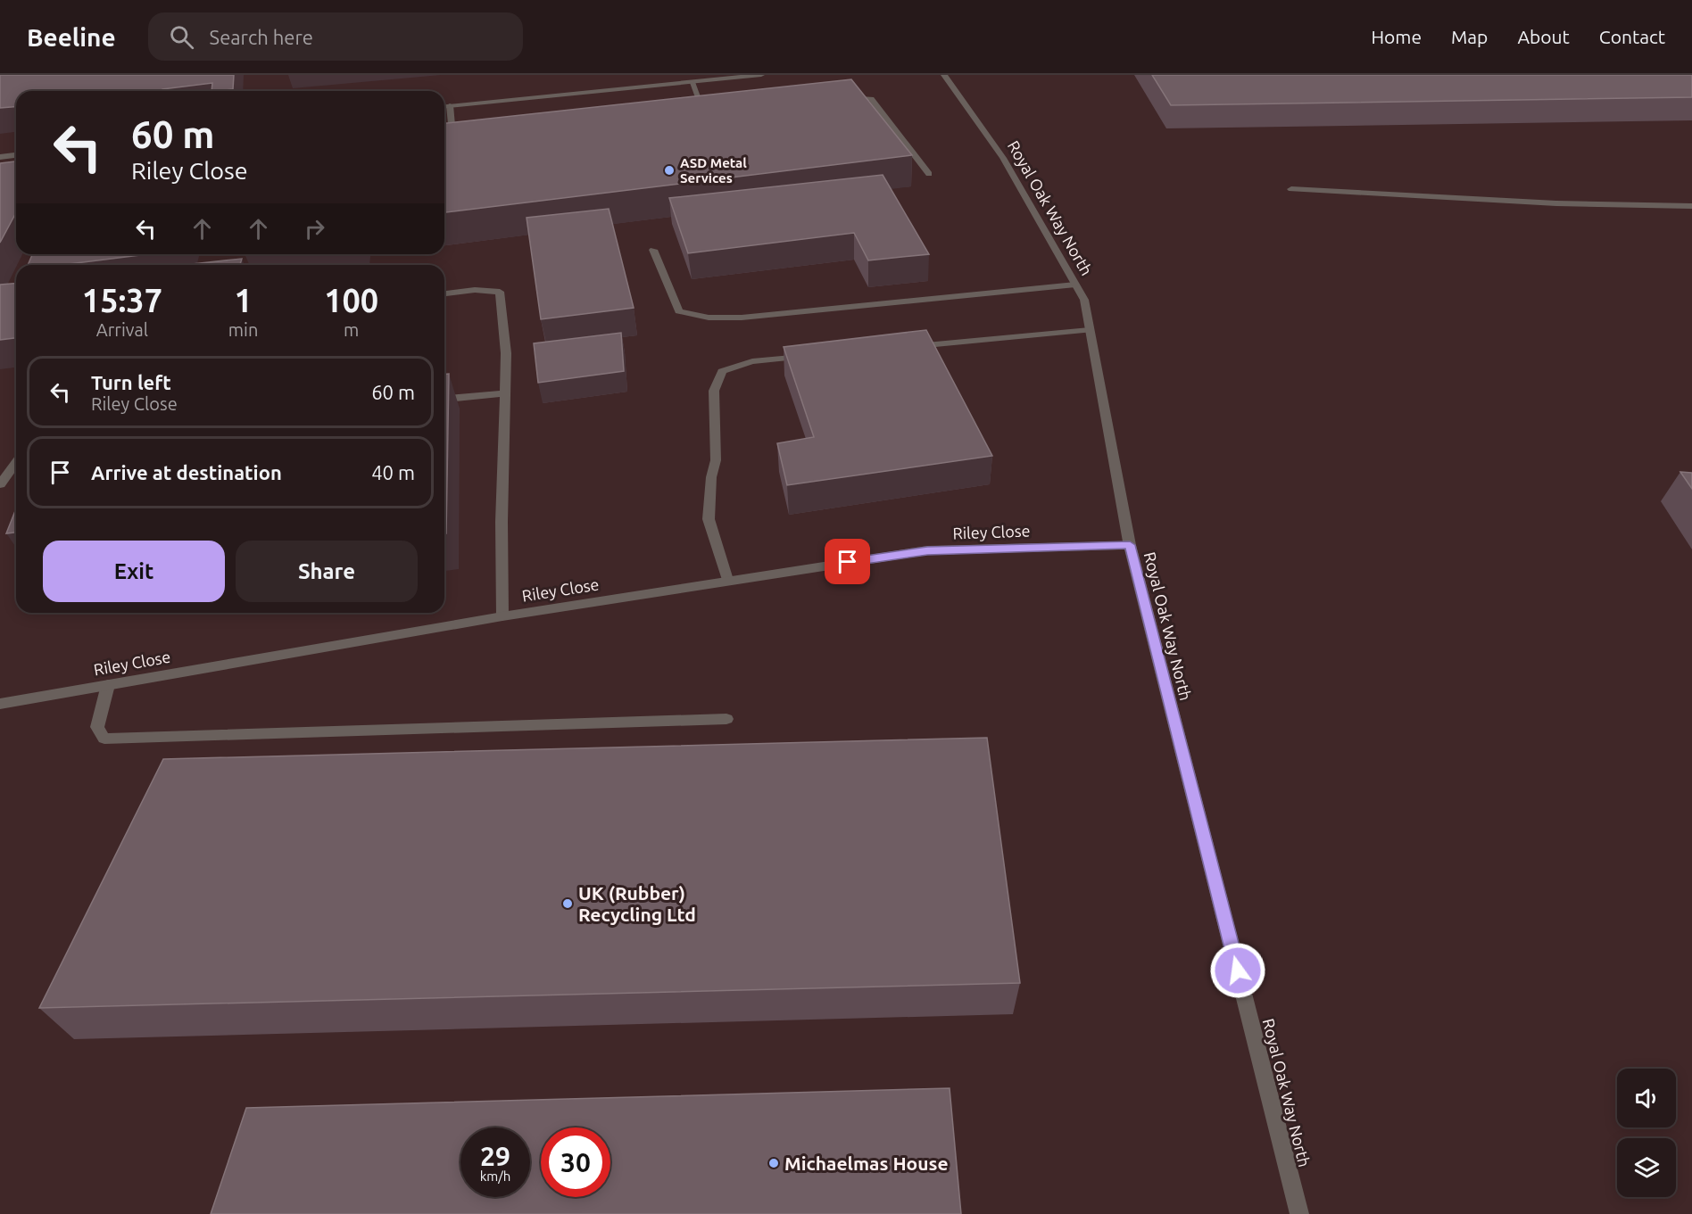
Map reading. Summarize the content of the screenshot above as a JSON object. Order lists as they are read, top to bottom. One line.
{"streets":{"street":["Royal Oak Way North","Riley Close"]},"crossings":[["Royal Oak Way North","Riley Close"]],"places":["ASD Metal Services","UK (Rubber) Recycling Ltd","Michaelmas House"],"page":{"header":"Beeline","search":"Search here","nav":["Home","Map","About","Contact"],"turn":["60 m","Riley Close"],"eta":["15:37","Arrival","1","min","100","m"],"list":[{"name":"Turn left","note":"Riley Close","value":"60 m"},{"name":"Arrive at destination","value":"40 m"}],"buttons":["Exit","Share"],"speed":"29 km/h","limit":"30"}}
